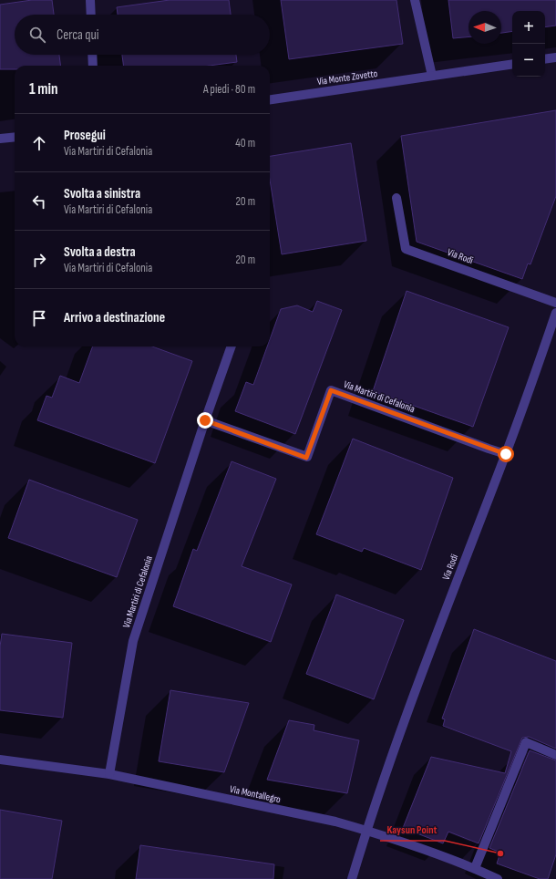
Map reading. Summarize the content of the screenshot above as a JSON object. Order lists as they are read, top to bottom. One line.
{"streets":{"street":["Via Monte Zovetto","Via Rodi","Via Martiri di Cefalonia","Via Montallegro"]},"crossings":[["Via Rodi","Via Martiri di Cefalonia"],["Via Rodi","Via Montallegro"],["Via Martiri di Cefalonia","Via Montallegro"]],"places":["Kaysun Point"],"north":"left","page":{"map_buttons":["+","−"],"search":"Cerca qui","heading":["1 min","A piedi · 80 m"],"list":[["Prosegui","Via Martiri di Cefalonia","40 m"],["Svolta a sinistra","Via Martiri di Cefalonia","20 m"],["Svolta a destra","Via Martiri di Cefalonia","20 m"],"Arrivo a destinazione"]}}
